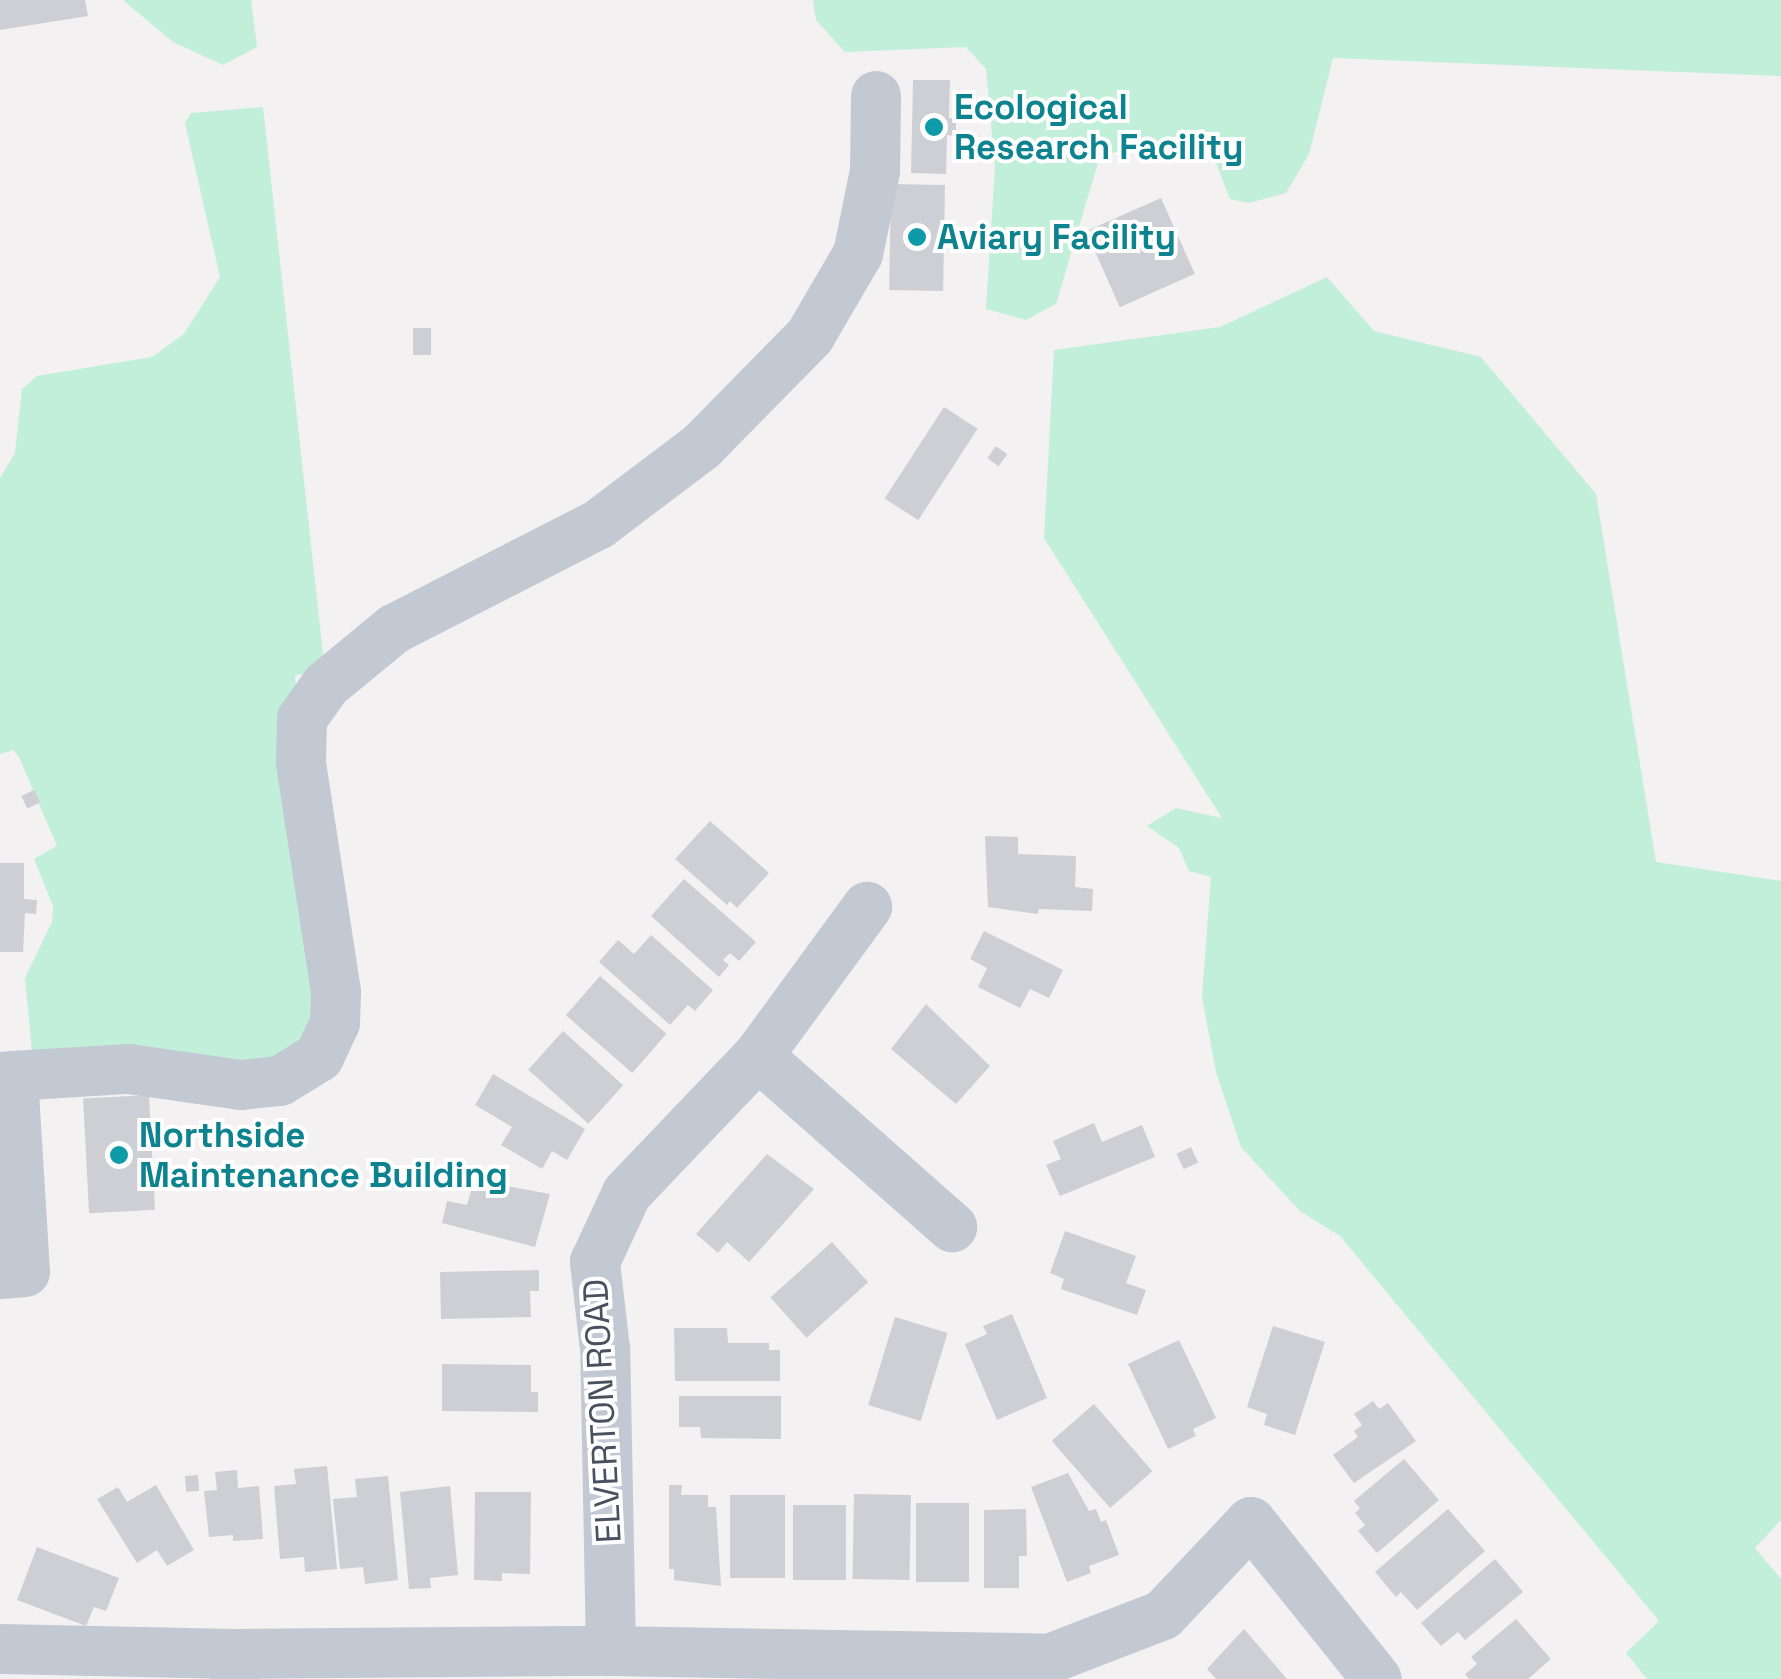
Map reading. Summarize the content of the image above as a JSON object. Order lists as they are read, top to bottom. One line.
{"streets":{"street":["ELVERTON ROAD"]},"places":["Ecological Research Facility","Aviary Facility","Northside Maintenance Building"]}
